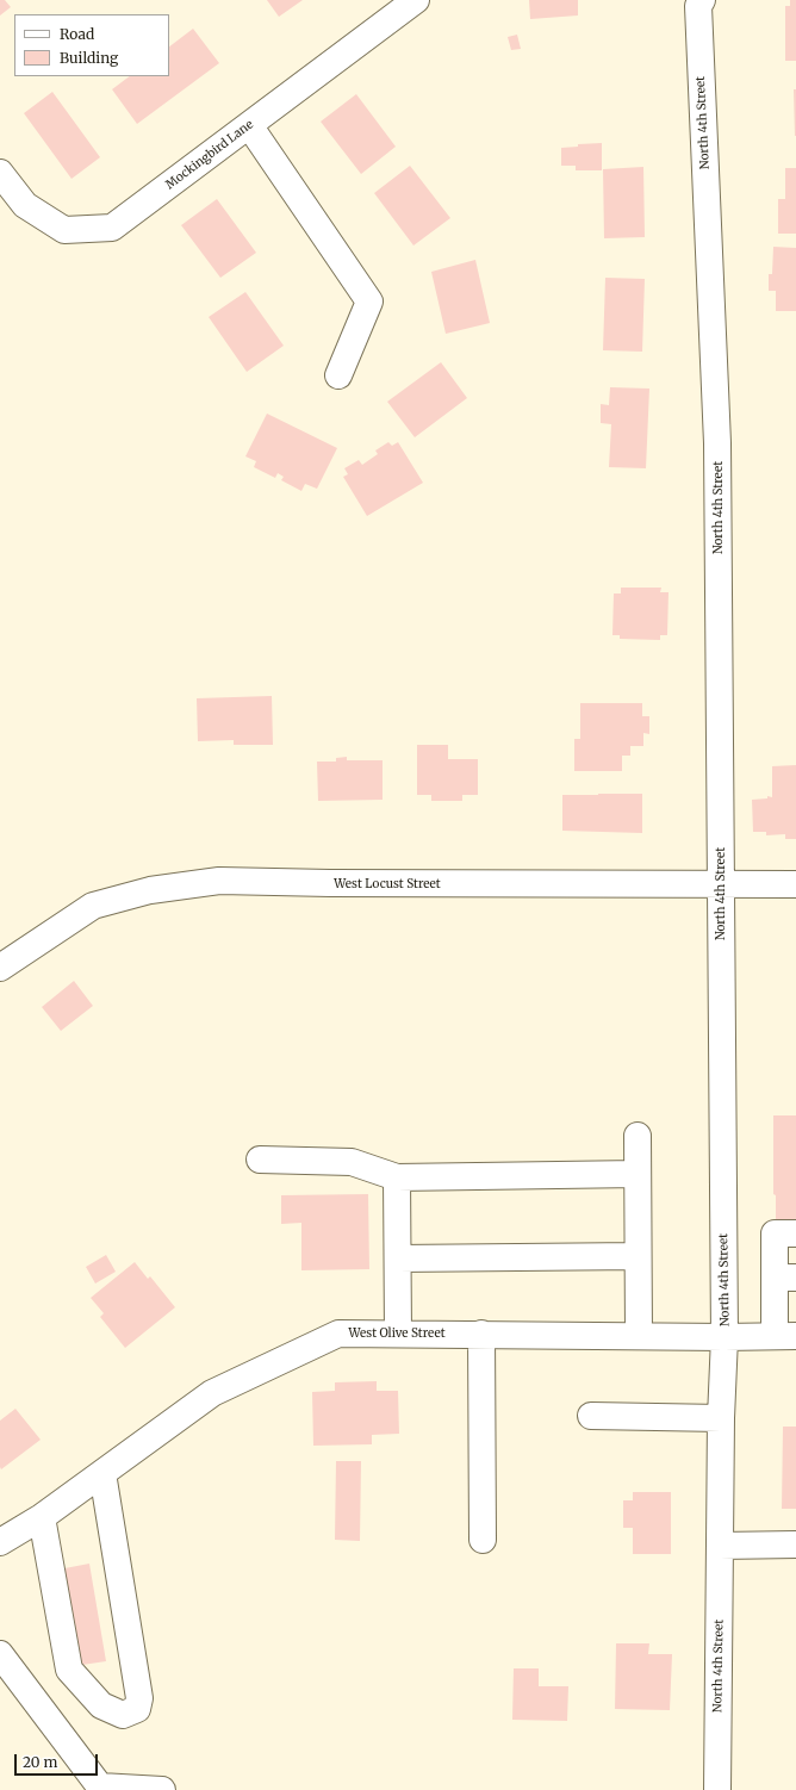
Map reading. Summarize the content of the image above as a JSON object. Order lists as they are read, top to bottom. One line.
{"streets":{"street":["North 4th Street","Mockingbird Lane","West Locust Street","West Olive Street"]},"crossings":[["North 4th Street","West Locust Street"],["North 4th Street","West Olive Street"]],"legend":["Road","Building"],"scale_bar":"20 m"}
